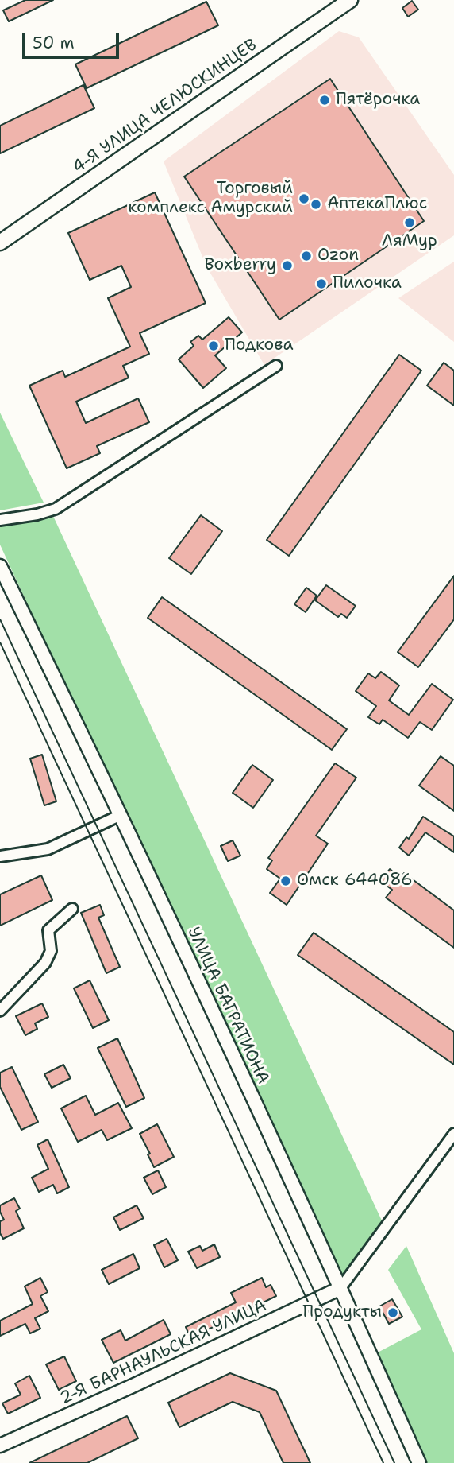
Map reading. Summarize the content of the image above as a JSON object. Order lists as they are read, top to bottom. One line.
{"streets":{"main road":["4-Я УЛИЦА ЧЕЛЮСКИНЦЕВ"],"street":["УЛИЦА БАГРАТИОНА","2-Я БАРНАУЛЬСКАЯ УЛИЦА"]},"crossings":[["УЛИЦА БАГРАТИОНА","2-Я БАРНАУЛЬСКАЯ УЛИЦА"]],"places":["Пятёрочка","Торговый комплекс Амурский","АптекаПлюс","ЛяМур","Ozon","Boxberry","Пилочка","Подкова","Омск 644086","Продукты"],"scale_bar":"50 m"}
